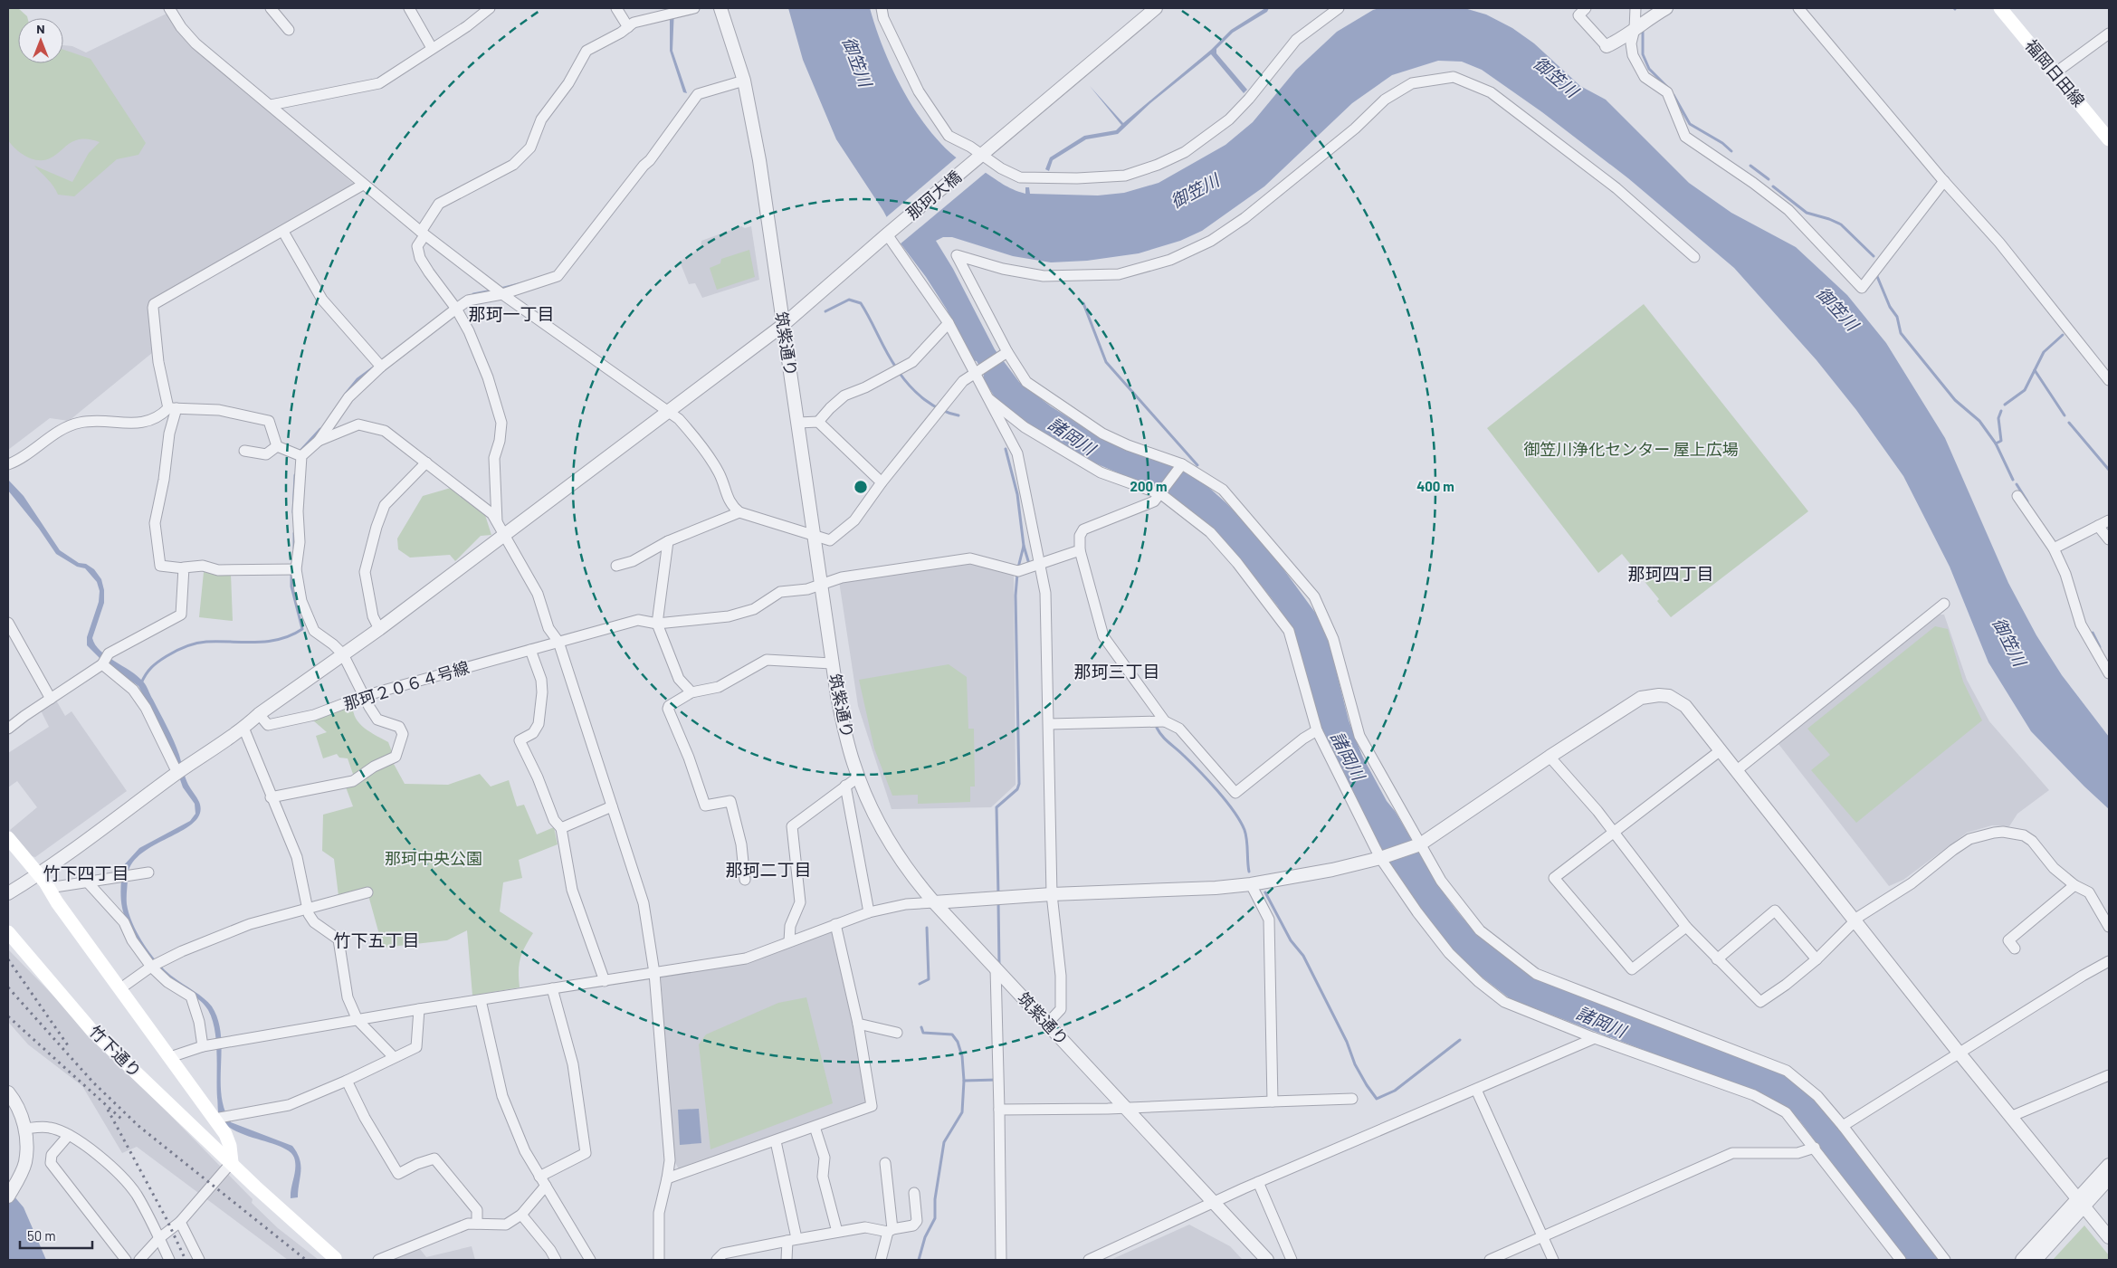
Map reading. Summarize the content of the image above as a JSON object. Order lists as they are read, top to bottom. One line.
{"streets":{"main road":["福岡日田線","竹下通り"],"street":["那珂大橋","筑紫通り","那珂２０６４号線"]},"crossings":[["那珂大橋","筑紫通り"],["那珂大橋","那珂２０６４号線"],["筑紫通り","那珂２０６４号線"]],"districts":["那珂一丁目","那珂四丁目","那珂三丁目","那珂二丁目","竹下四丁目","竹下五丁目"],"water":["御笠川","諸岡川"],"parks":["御笠川浄化センター 屋上広場","那珂中央公園"],"scale_bar":"50 m","north":"top","rings":["200 m","400 m"]}
